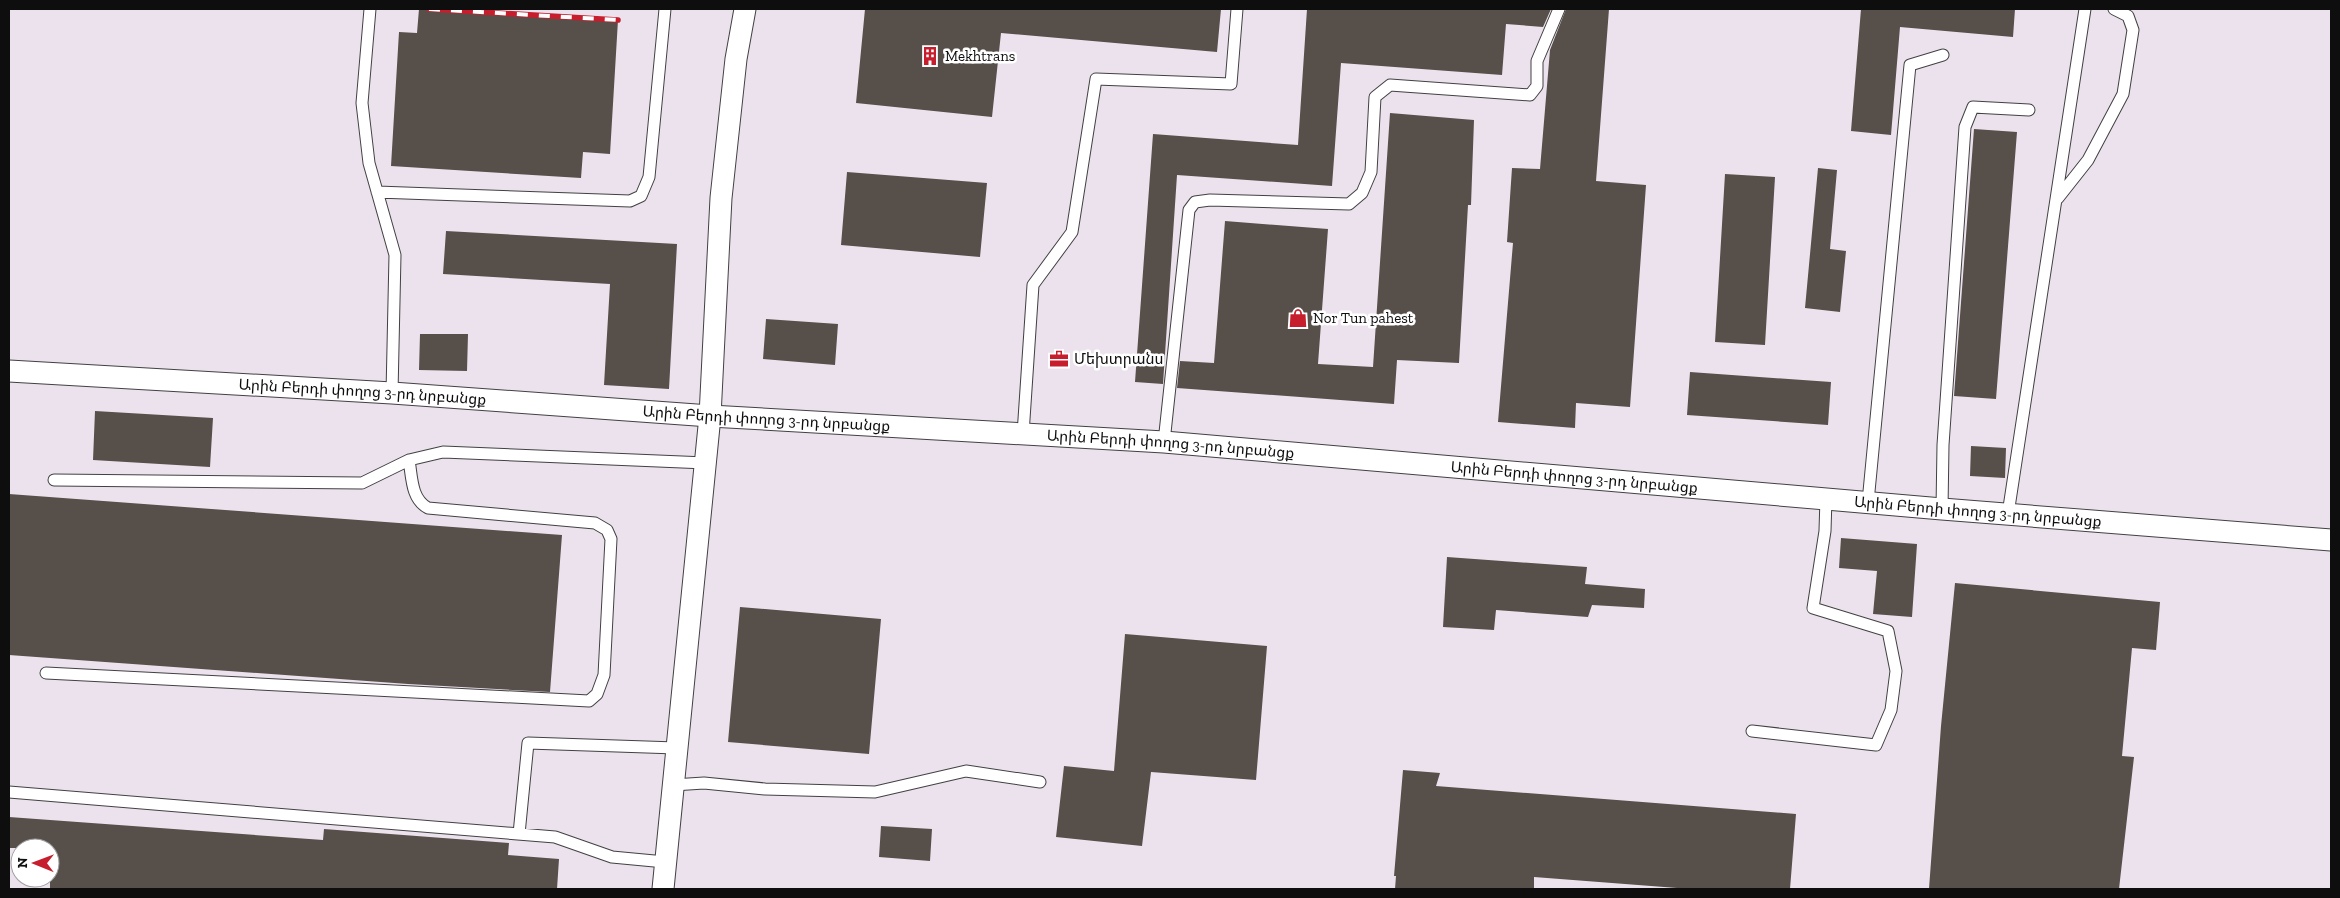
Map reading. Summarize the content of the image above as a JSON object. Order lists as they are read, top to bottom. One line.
{"streets":{"street":["Արին Բերդի փողոց 3-րդ նրբանցք"]},"places":{"building":["Mekhtrans"],"shop":["Nor Tun pahest"],"office":["Մեխտրանս"]},"north":"left"}
